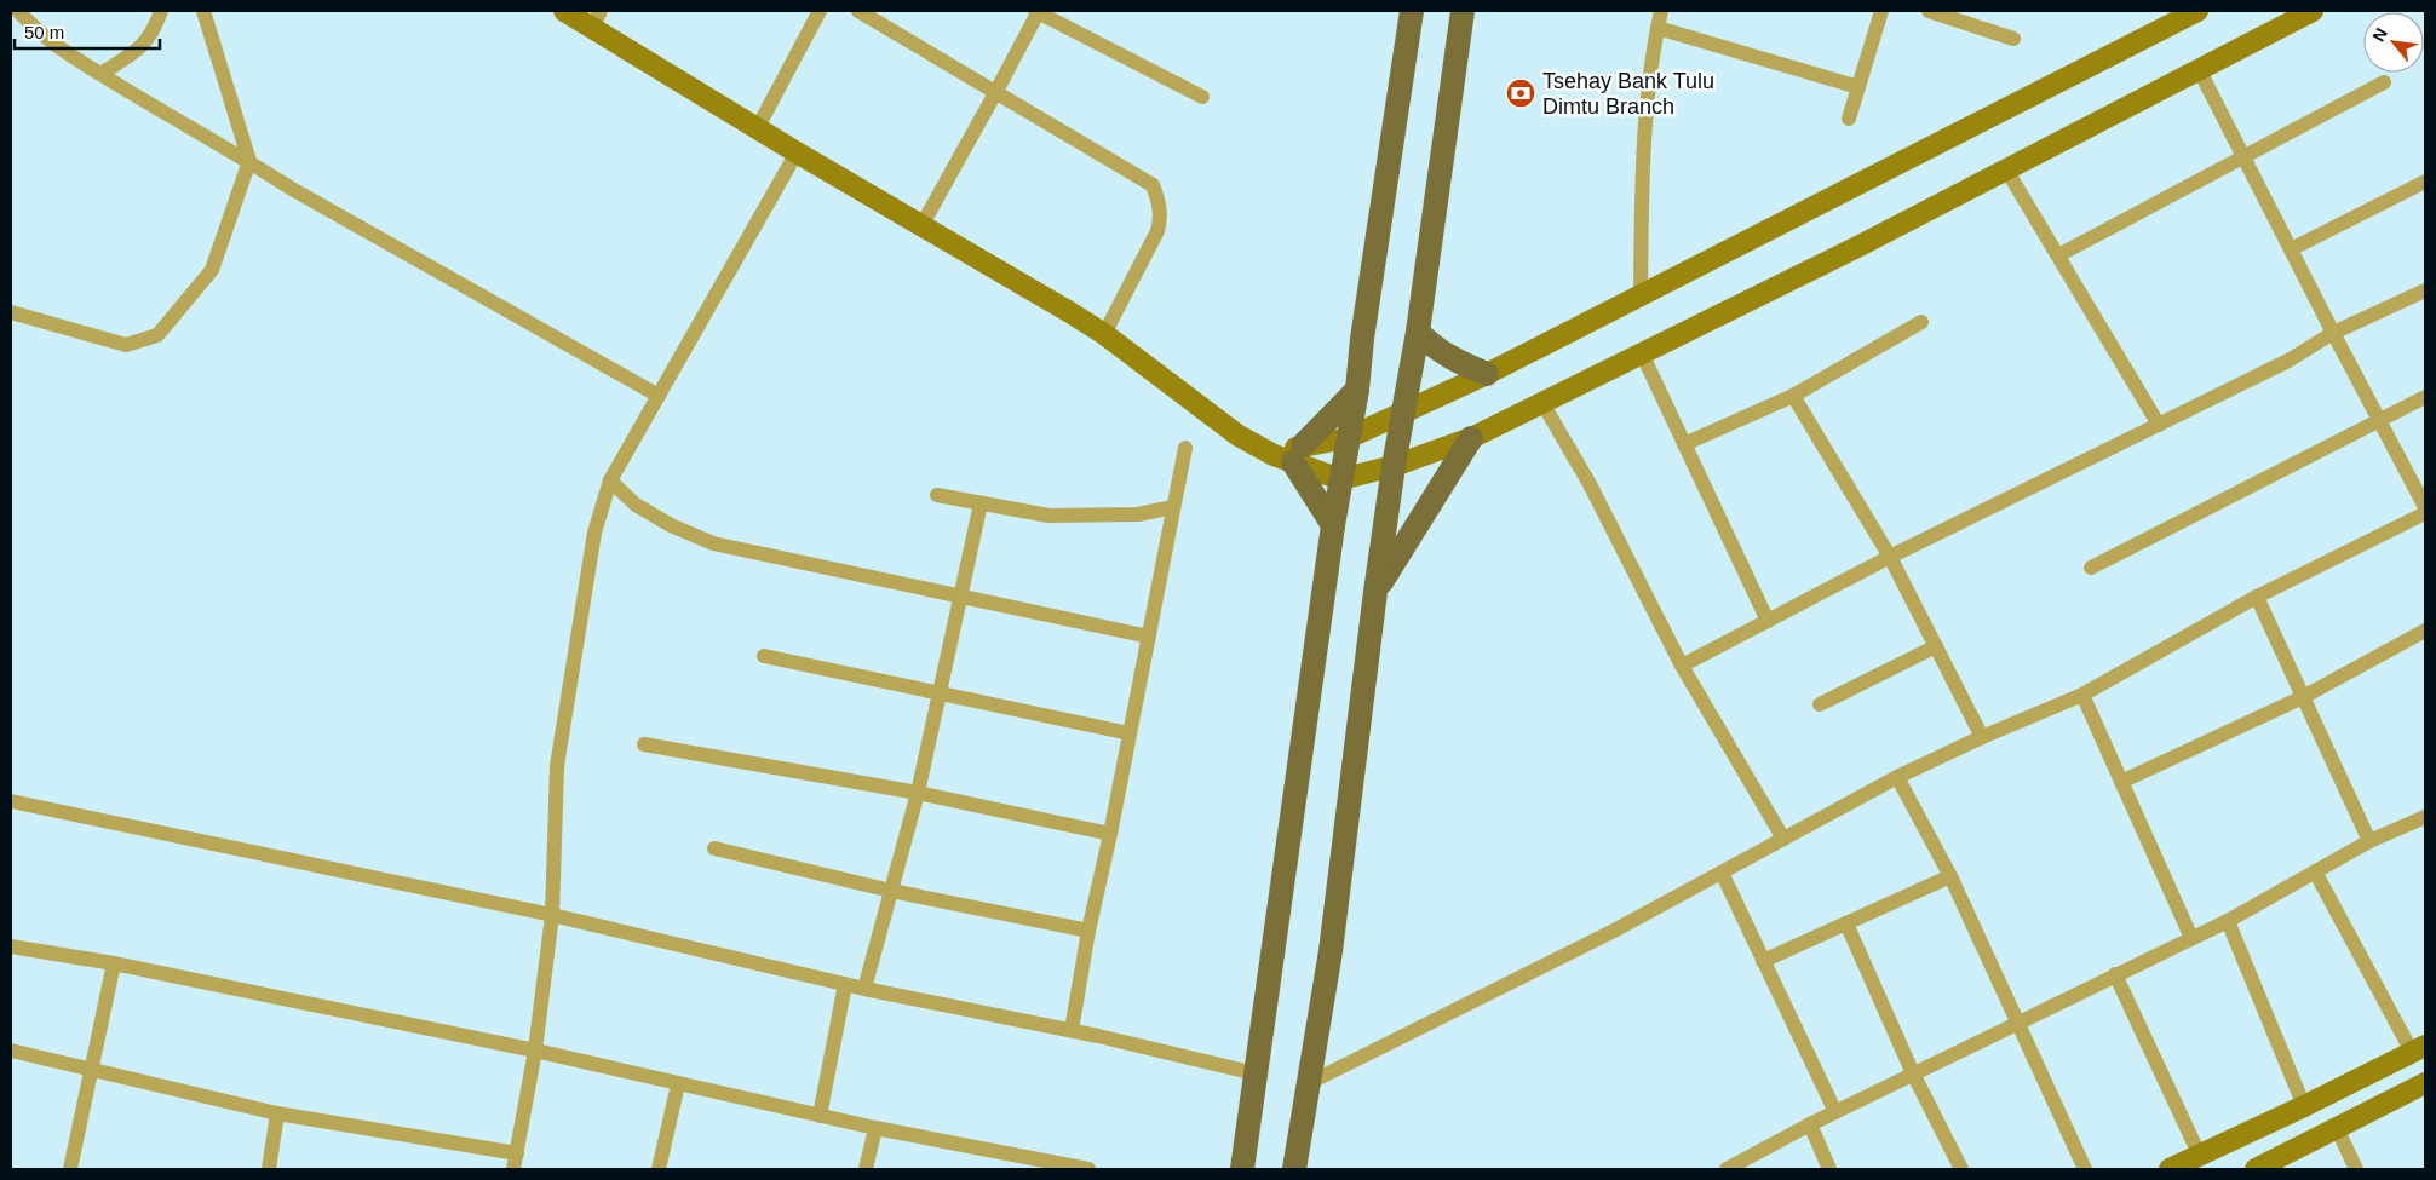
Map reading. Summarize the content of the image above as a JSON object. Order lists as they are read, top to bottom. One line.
{"places":{"bank":["Tsehay Bank Tulu Dimtu Branch"]},"scale_bar":"50 m","north":"top left"}
